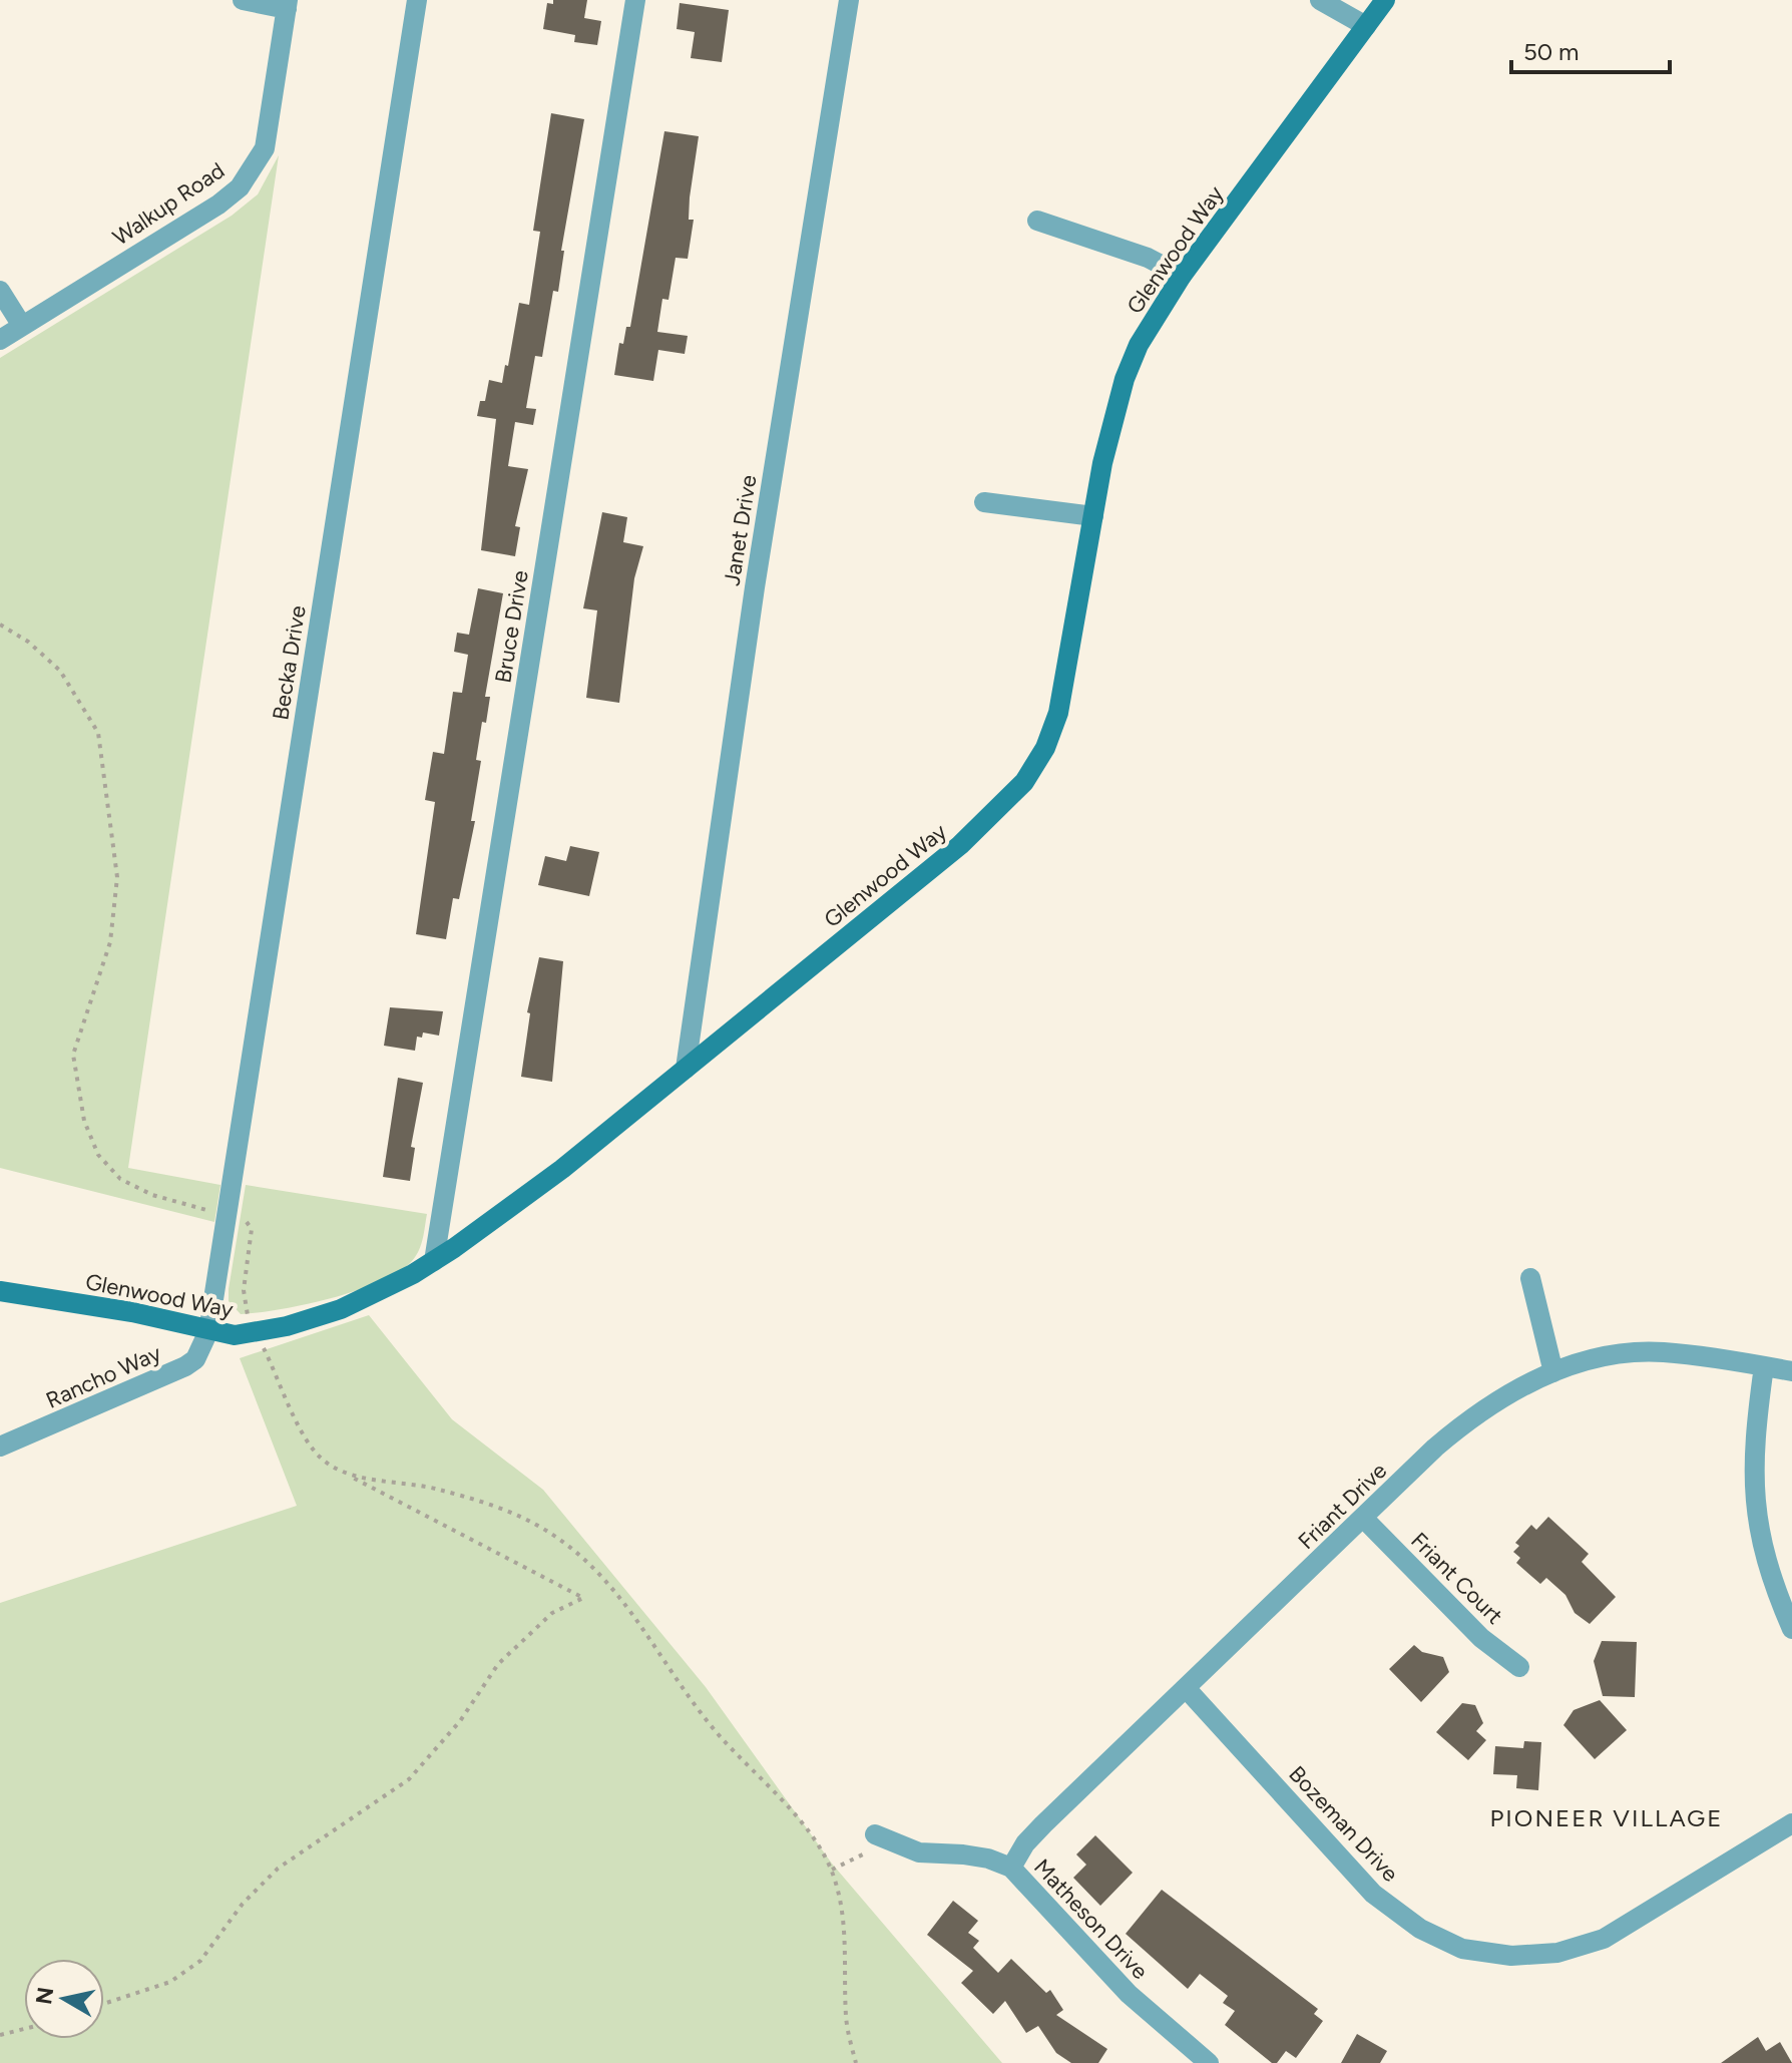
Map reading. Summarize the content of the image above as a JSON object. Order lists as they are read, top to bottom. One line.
{"streets":{"street":["Walkup Road","Glenwood Way","Janet Drive","Bruce Drive","Becka Drive","Rancho Way","Friant Drive","Friant Court","Bozeman Drive","Matheson Drive"]},"crossings":[["Glenwood Way","Janet Drive"],["Glenwood Way","Bruce Drive"],["Glenwood Way","Becka Drive"],["Glenwood Way","Rancho Way"],["Becka Drive","Rancho Way"],["Friant Drive","Friant Court"],["Friant Drive","Bozeman Drive"],["Friant Drive","Matheson Drive"]],"districts":["PIONEER VILLAGE"],"scale_bar":"50 m","north":"left"}
